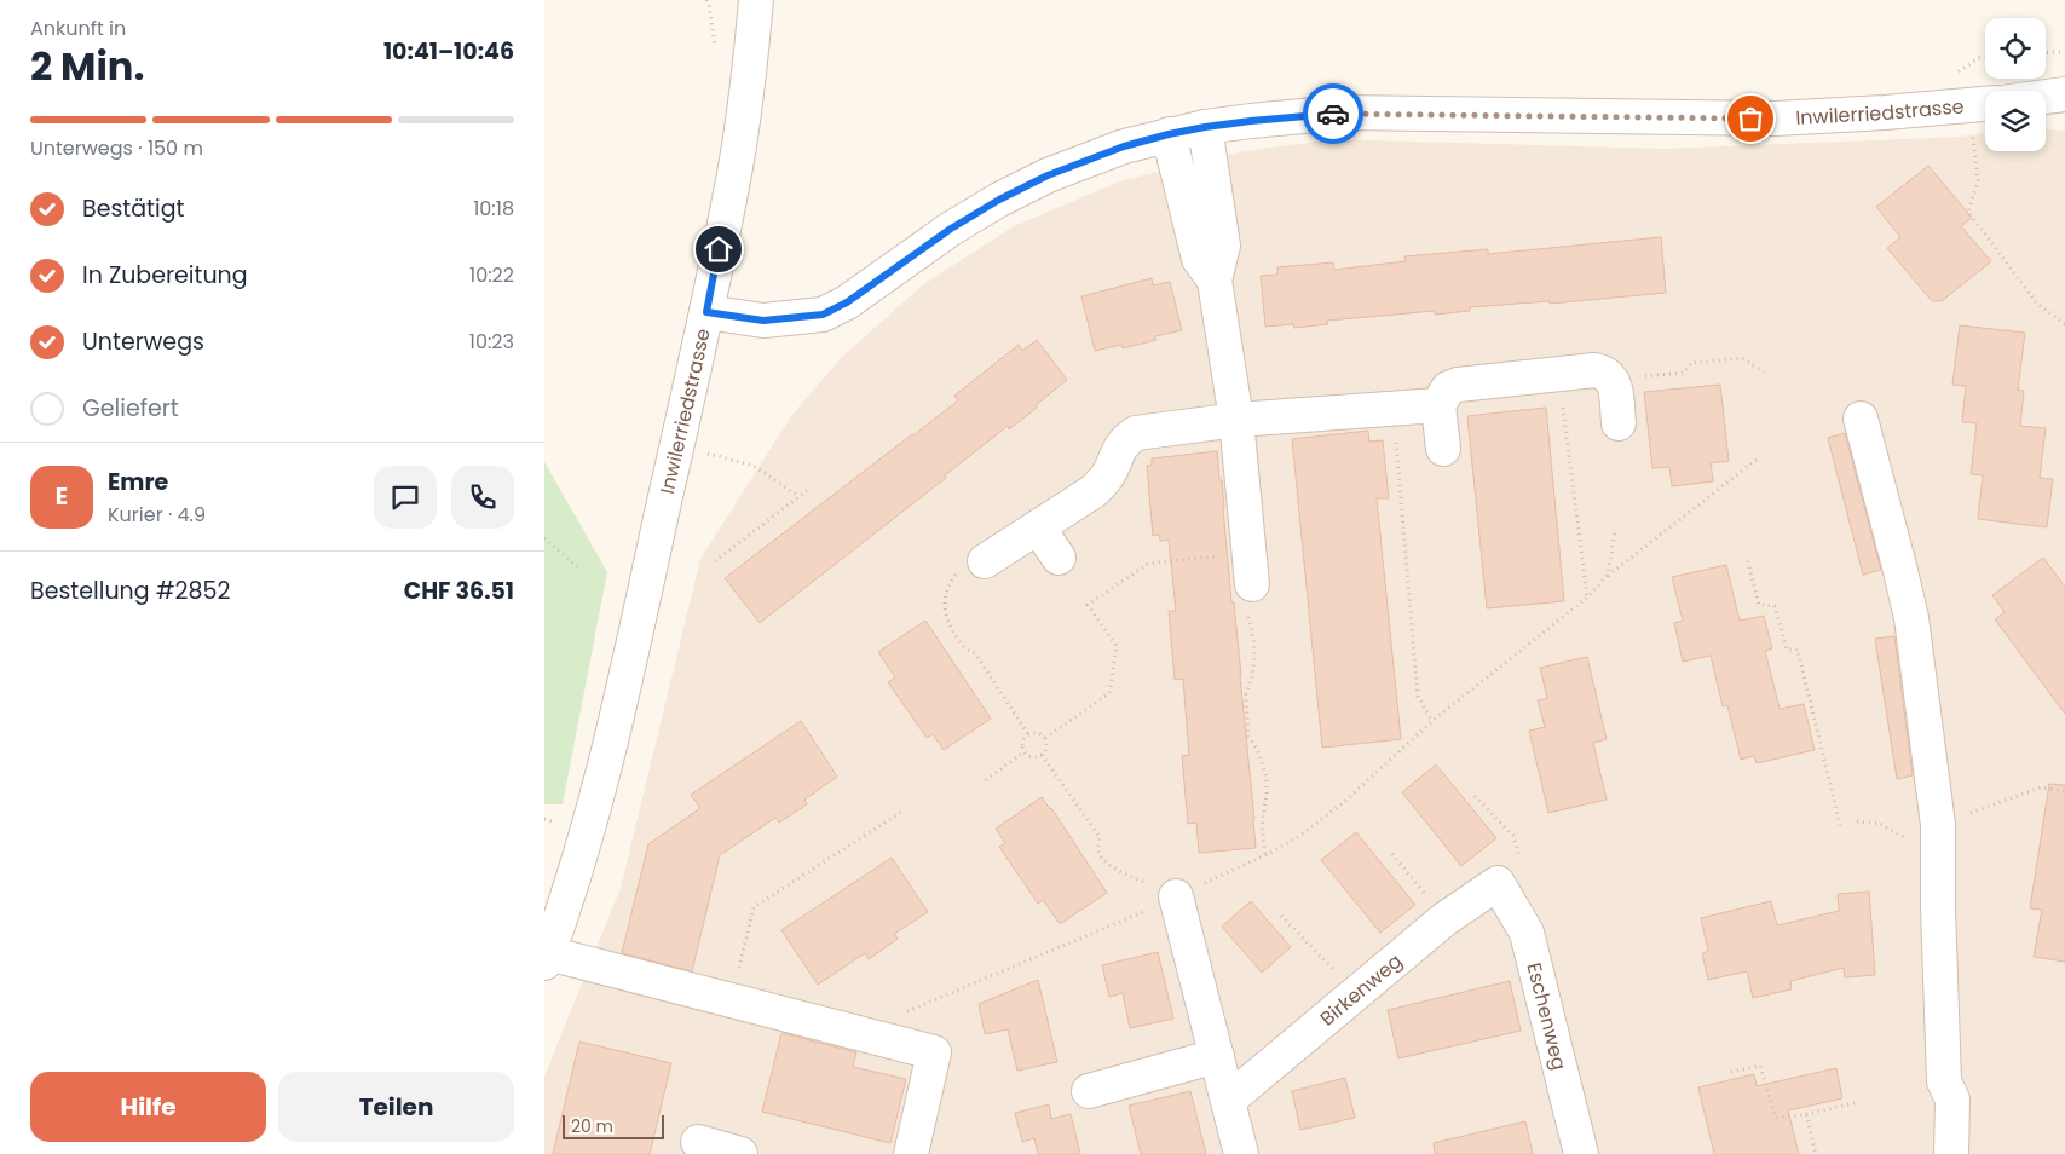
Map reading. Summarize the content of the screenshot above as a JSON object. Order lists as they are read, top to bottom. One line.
{"streets":{"street":["Inwilerriedstrasse","Birkenweg","Eschenweg"]},"crossings":[["Birkenweg","Eschenweg"]],"scale_bar":"20 m","page":{"heading":["2 Min.","Ankunft in","10:41–10:46"],"panel":["Emre","Kurier · 4.9","Bestellung #2852","CHF 36.51"],"bar":"Unterwegs · 150 m","list":[["Bestätigt","10:18"],["In Zubereitung","10:22"],["Unterwegs","10:23"],"Geliefert"],"round":"E","buttons":["Hilfe","Teilen"],"scale":"20 m"}}
